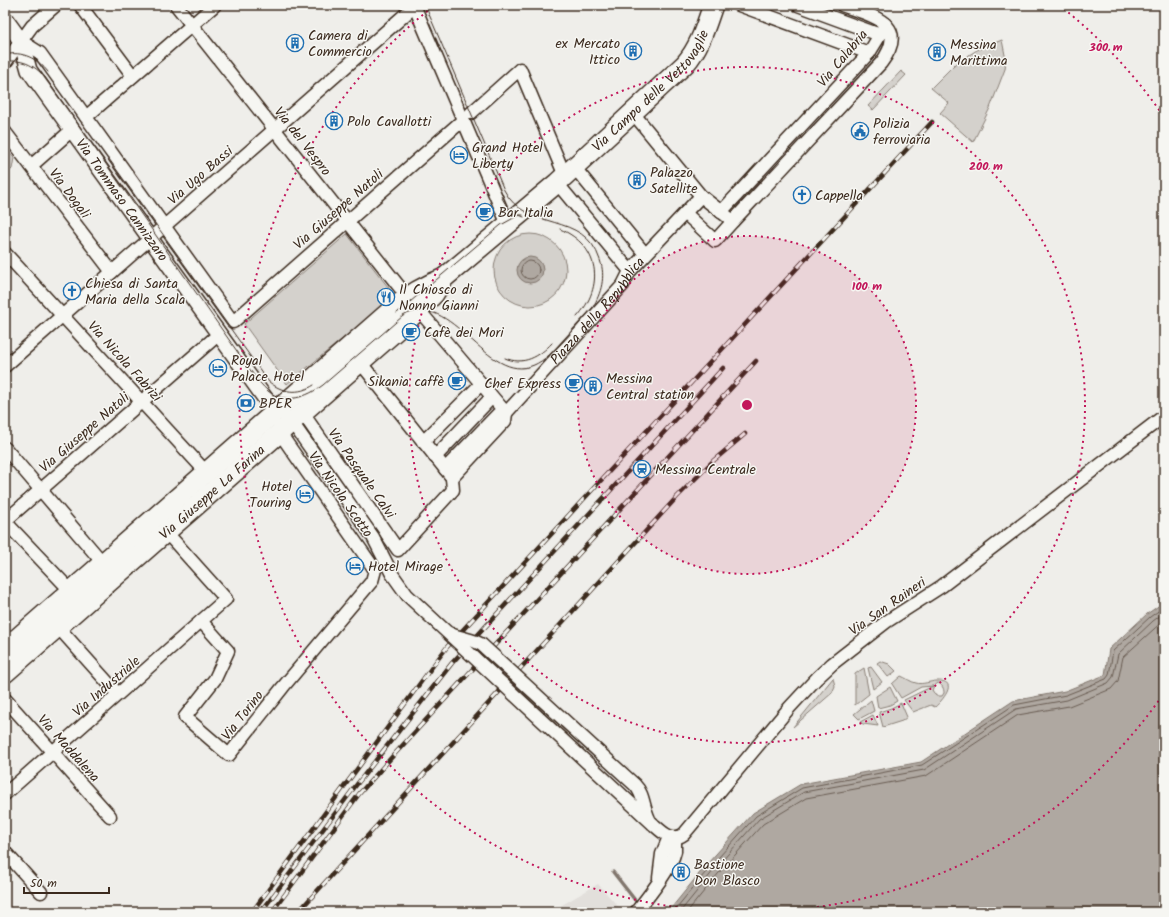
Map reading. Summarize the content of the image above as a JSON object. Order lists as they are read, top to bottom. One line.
{"streets":{"main road":["Via Campo delle Vettovaglie","Via Giuseppe La Farina"],"street":["Via Calabria","Via del Vespro","Via Ugo Bassi","Via Dogali","Via Tommaso Cannizzaro","Via Giuseppe Natoli","Piazza della Repubblica","Via Nicola Fabrizi","Via Pasquale Calvi","Via Nicola Scotto","Via San Raineri","Via Industriale","Via Torino","Via Maddalena"]},"crossings":[["Via Campo delle Vettovaglie","Via Giuseppe Natoli"],["Via Campo delle Vettovaglie","Piazza della Repubblica"],["Via del Vespro","Via Ugo Bassi"],["Via del Vespro","Via Giuseppe Natoli"],["Via del Vespro","Via Giuseppe La Farina"],["Via Ugo Bassi","Via Dogali"],["Via Ugo Bassi","Via Tommaso Cannizzaro"],["Via Ugo Bassi","Via Nicola Fabrizi"],["Via Tommaso Cannizzaro","Via Giuseppe Natoli"],["Via Tommaso Cannizzaro","Via Giuseppe La Farina"],["Via Giuseppe Natoli","Piazza della Repubblica"],["Via Giuseppe Natoli","Via Nicola Fabrizi"],["Piazza della Repubblica","Via Pasquale Calvi"],["Via Nicola Fabrizi","Via Giuseppe La Farina"],["Via Pasquale Calvi","Via Giuseppe La Farina"],["Via Pasquale Calvi","Via Nicola Scotto"],["Via Giuseppe La Farina","Via Nicola Scotto"],["Via Giuseppe La Farina","Via Industriale"],["Via Nicola Scotto","Via Torino"],["Via Industriale","Via Torino"],["Via Industriale","Via Maddalena"]],"places":{"building":["Camera di Commercio","ex Mercato Ittico","Messina Marittima","Polo Cavallotti","Palazzo Satellite","Messina Central station","Bastione Don Blasco"],"public building":["Polizia ferroviaria"],"hotel":["Grand Hotel Liberty","Royal Palace Hotel","Hotel Touring","Hotel Mirage"],"church":["Cappella","Chiesa di Santa Maria della Scala"],"cafe":["Bar Italia","Cafè dei Mori","Sikania caffè","Chef Express"],"restaurant":["Il Chiosco di Nonno Gianni"],"bank":["BPER"],"station":["Messina Centrale"]},"scale_bar":"50 m","rings":["300 m","200 m","100 m"]}
